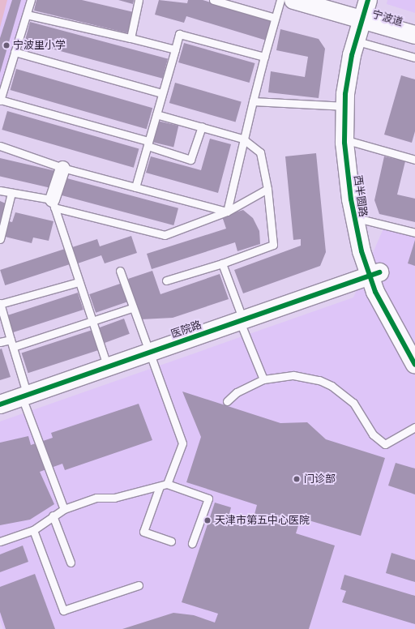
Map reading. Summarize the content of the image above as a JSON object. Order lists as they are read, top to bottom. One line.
{"streets":{"street":["宁波道","西半圆路","医院路"]},"crossings":[["宁波道","西半圆路"],["西半圆路","医院路"]],"places":["宁波里小学","门诊部","天津市第五中心医院"]}
